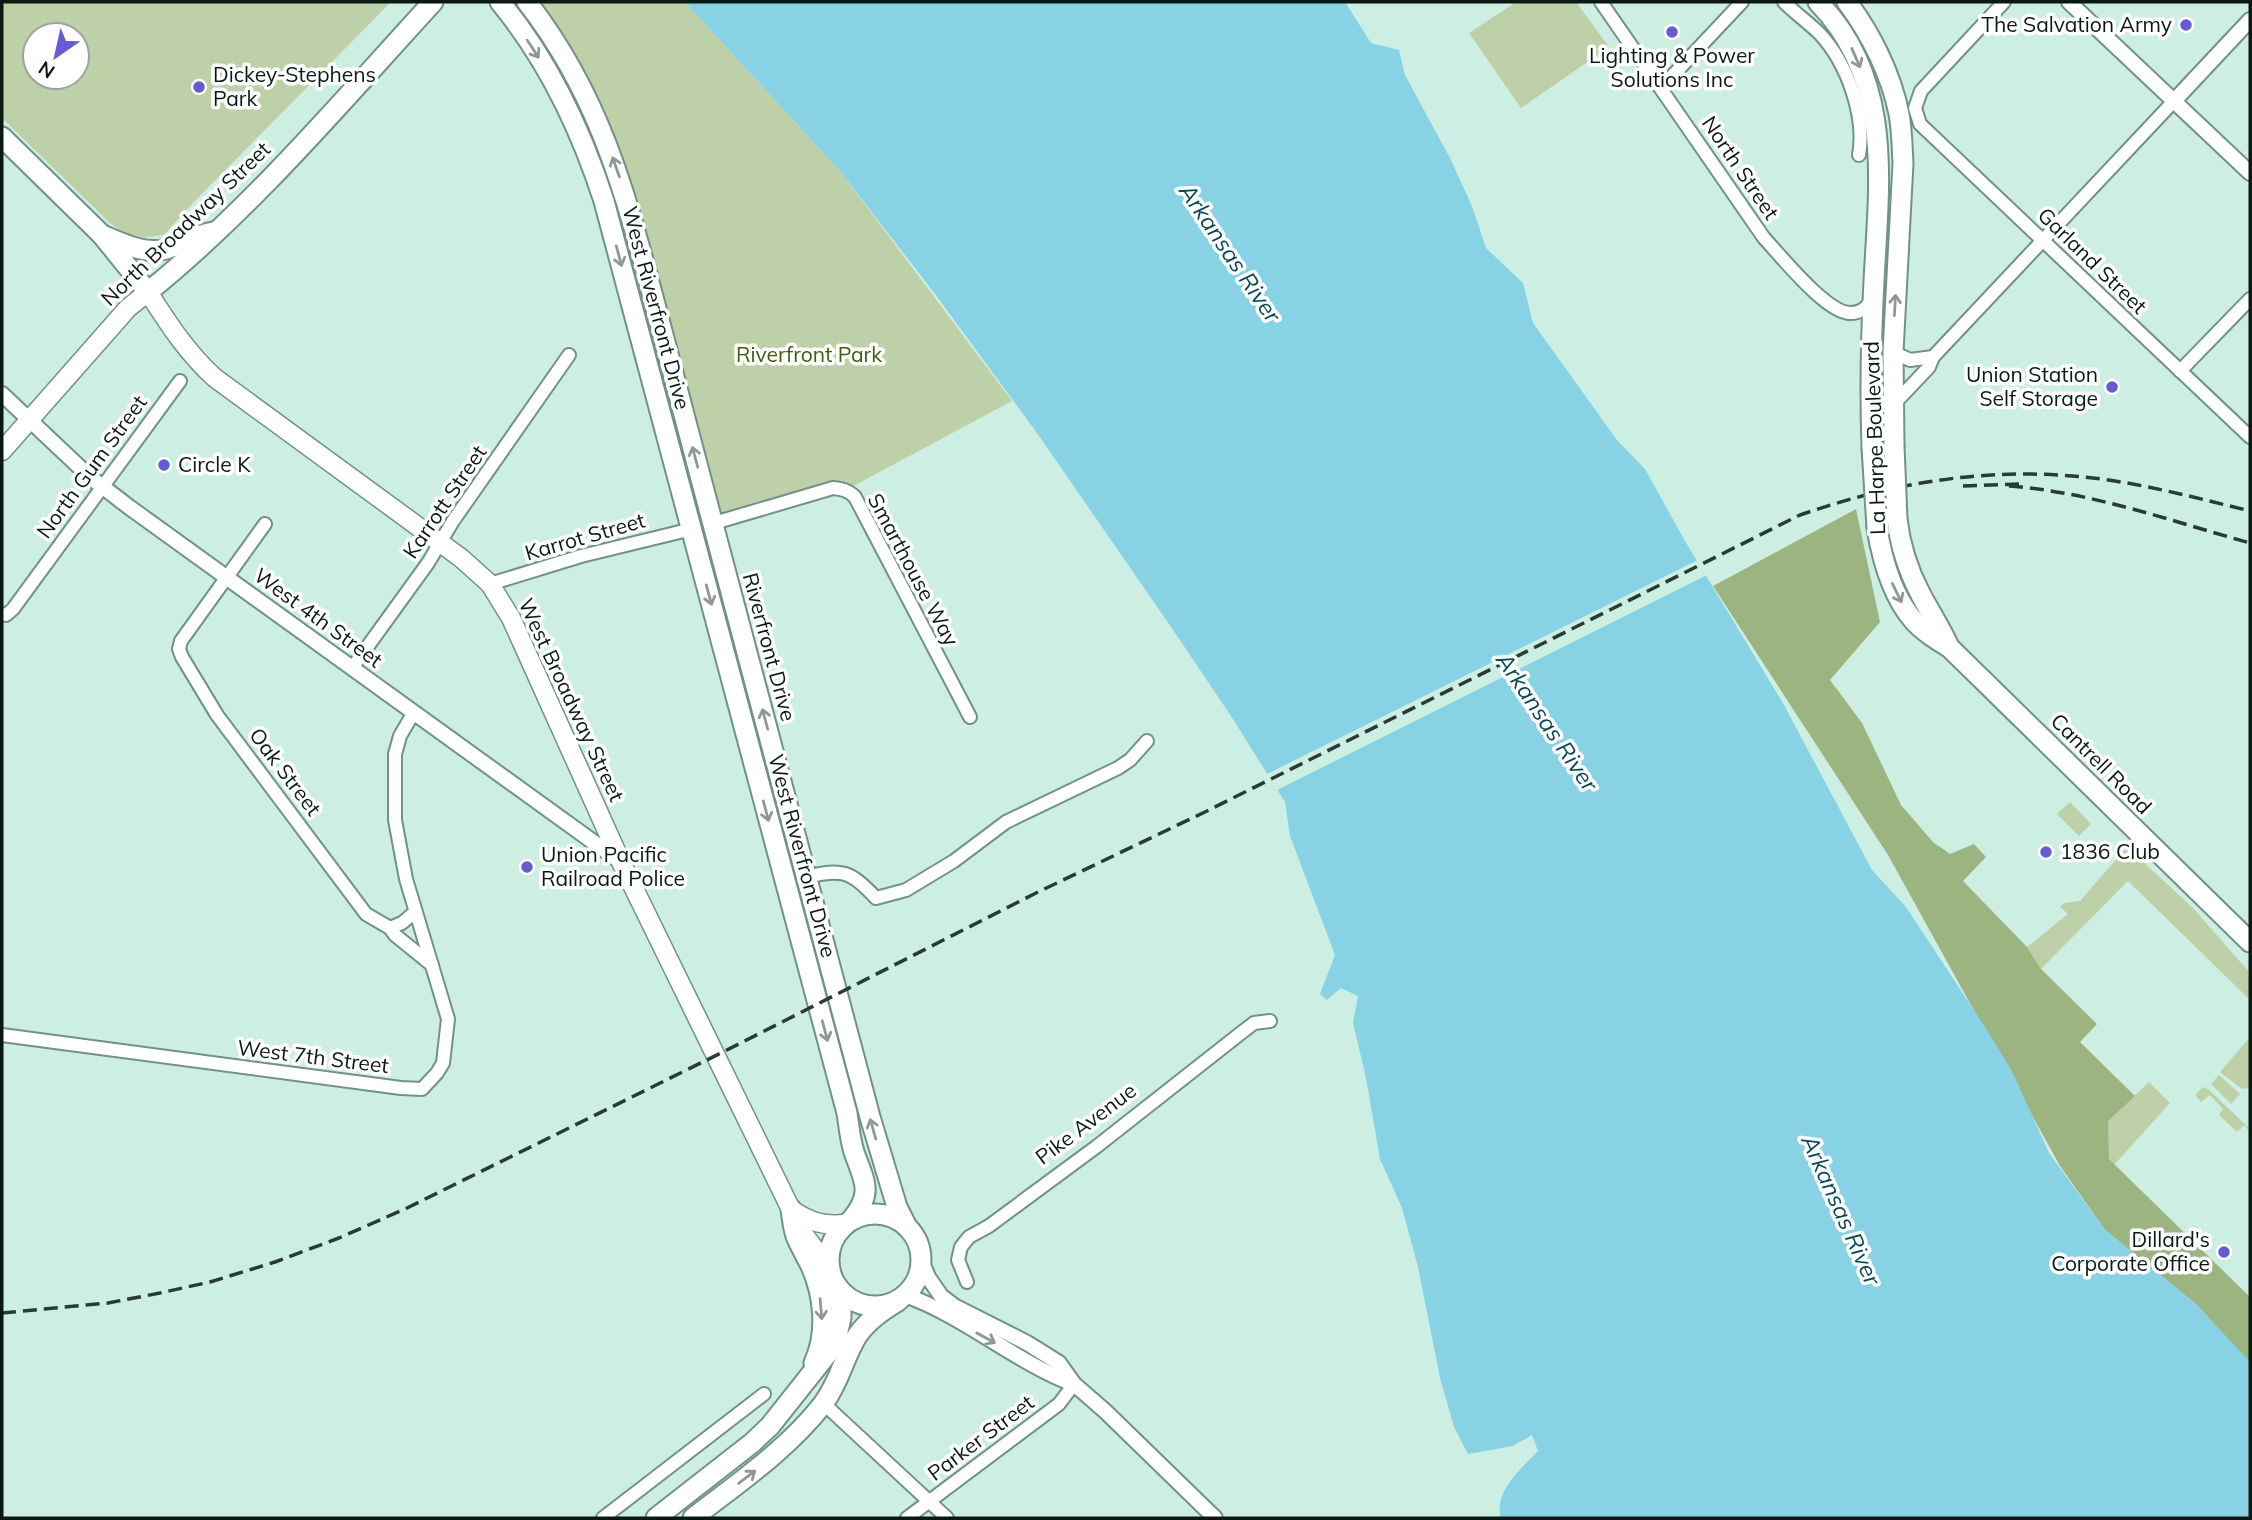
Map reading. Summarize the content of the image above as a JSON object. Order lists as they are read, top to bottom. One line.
{"streets":{"main road":["North Broadway Street","West Riverfront Drive","La Harpe Boulevard","Riverfront Drive","West Broadway Street","Cantrell Road"],"street":["North Street","Garland Street","North Gum Street","Karrott Street","Karrot Street","Smarthouse Way","West 4th Street","Oak Street","West 7th Street","Pike Avenue","Parker Street"]},"crossings":[["North Street","La Harpe Boulevard"],["North Broadway Street","West 4th Street"],["North Broadway Street","West Broadway Street"],["West Riverfront Drive","Karrot Street"],["West Riverfront Drive","Riverfront Drive"],["West Riverfront Drive","West Broadway Street"],["La Harpe Boulevard","Cantrell Road"],["North Gum Street","West 4th Street"],["Karrott Street","West 4th Street"],["Karrott Street","West Broadway Street"],["Karrot Street","West Broadway Street"],["Smarthouse Way","Riverfront Drive"],["West 4th Street","West Broadway Street"],["West 4th Street","Oak Street"],["Riverfront Drive","West Broadway Street"],["Oak Street","West 7th Street"]],"one_way":["West Riverfront Drive","Riverfront Drive"],"water":["Arkansas River"],"parks":["Riverfront Park"],"places":["The Salvation Army","Lighting & Power Solutions Inc","Dickey-Stephens Park","Union Station Self Storage","Circle K","1836 Club","Union Pacific Railroad Police","Dillard's Corporate Office"],"north":"bottom left"}
